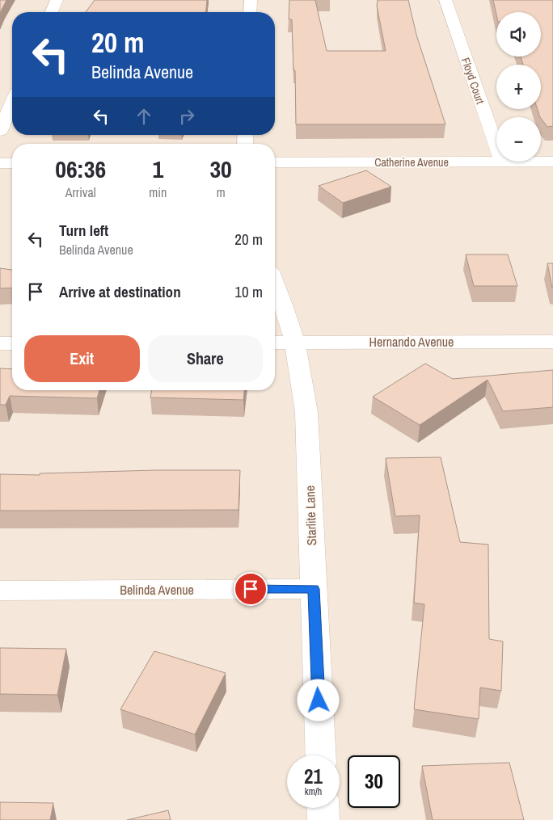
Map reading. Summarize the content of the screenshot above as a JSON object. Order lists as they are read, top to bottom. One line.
{"streets":{"street":["Floyd Court","Catherine Avenue","Hernando Avenue","Starlite Lane","Belinda Avenue"]},"crossings":[["Hernando Avenue","Starlite Lane"],["Starlite Lane","Belinda Avenue"]],"page":{"map_buttons":["+","−"],"turn":["20 m","Belinda Avenue"],"eta":["06:36","Arrival","1","min","30","m"],"list":[{"name":"Turn left","note":"Belinda Avenue","value":"20 m"},{"name":"Arrive at destination","value":"10 m"}],"buttons":["Exit","Share"],"speed":"21 km/h","limit":"30"}}
